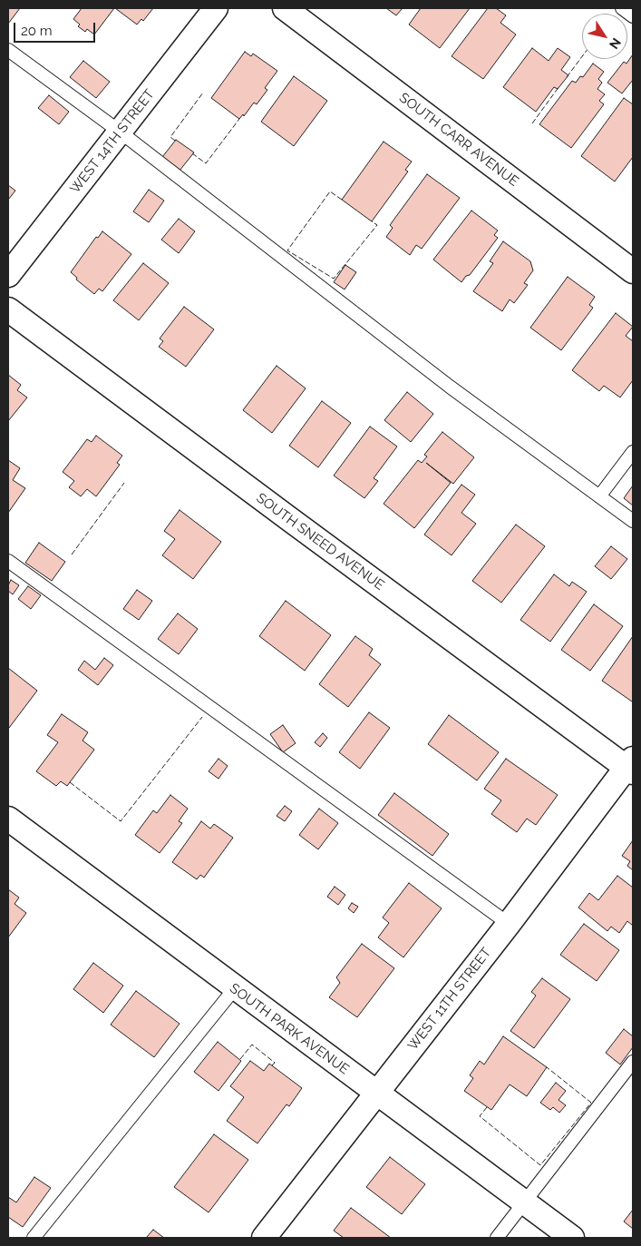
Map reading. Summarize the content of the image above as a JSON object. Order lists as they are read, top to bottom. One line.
{"streets":{"street":["SOUTH CARR AVENUE","WEST 14TH STREET","SOUTH SNEED AVENUE","WEST 11TH STREET","SOUTH PARK AVENUE"]},"crossings":[["SOUTH SNEED AVENUE","WEST 11TH STREET"],["WEST 11TH STREET","SOUTH PARK AVENUE"]],"scale_bar":"20 m","north":"bottom right"}
